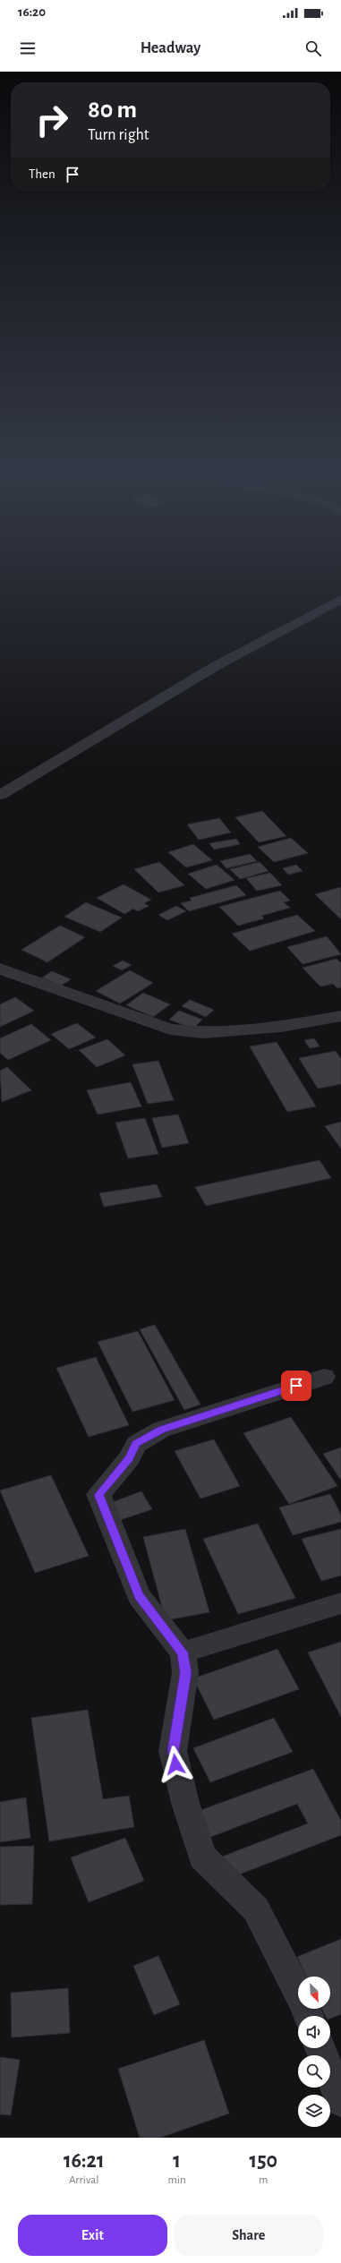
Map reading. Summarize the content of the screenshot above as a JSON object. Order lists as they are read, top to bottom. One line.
{"north":"bottom right","page":{"status":"16:20","header":"Headway","turn":["80 m","Turn right"],"then":"Then","eta":["16:21","Arrival","1","min","150","m"],"buttons":["Exit","Share"]}}
